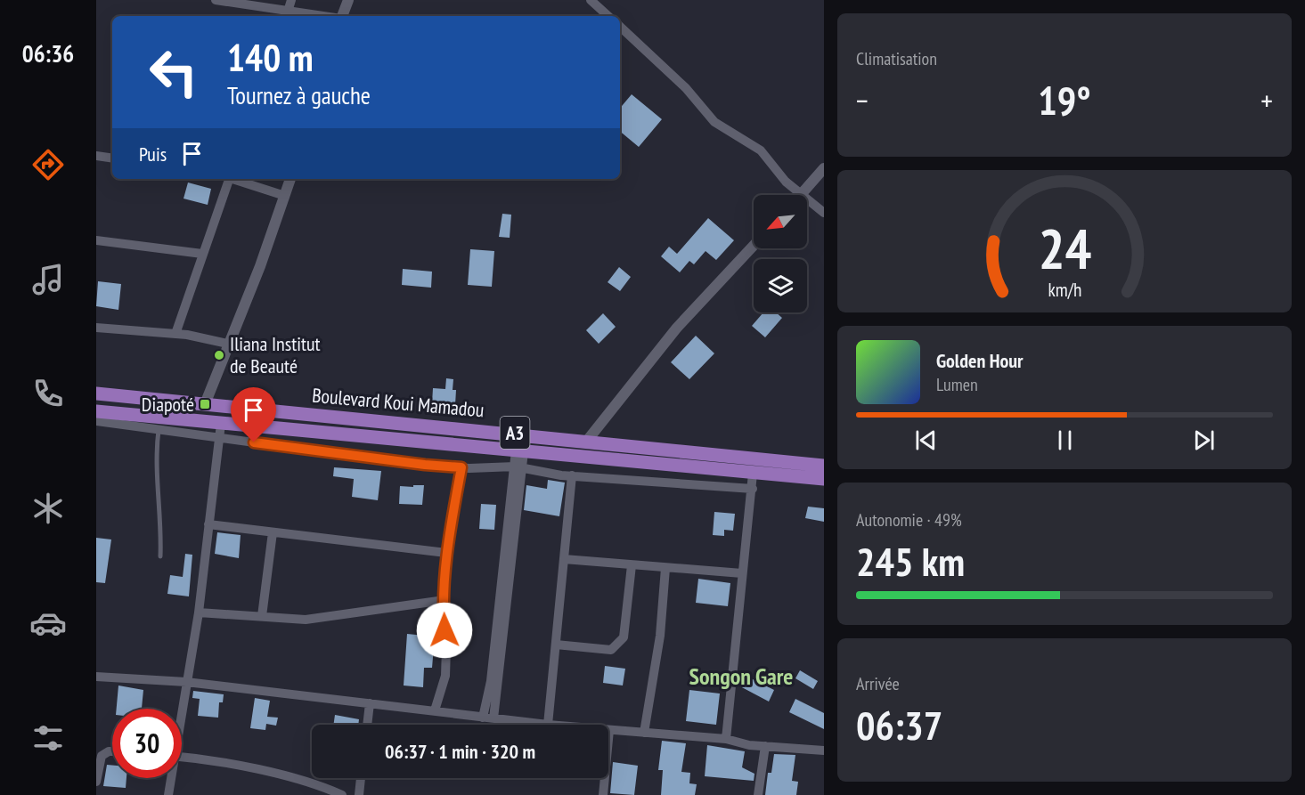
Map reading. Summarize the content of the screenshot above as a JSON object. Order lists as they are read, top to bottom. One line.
{"streets":{"main road":["Boulevard Koui Mamadou","A3"]},"districts":["Songon Gare"],"places":{"other":["Iliana Institut de Beauté"],"transit":["Diapoté"]},"north":"bottom left","page":{"tabs":"06:36","tile":["Climatisation",["Autonomie · 49%","245 km"],["Arrivée","06:37"]],"turn":["140 m","Tournez à gauche"],"heat":["−","19°","+"],"then":"Puis","song":["Golden Hour","Lumen"],"limit":"30","trip":"06:37 · 1 min · 320 m","gauge":["24","km/h"]}}
